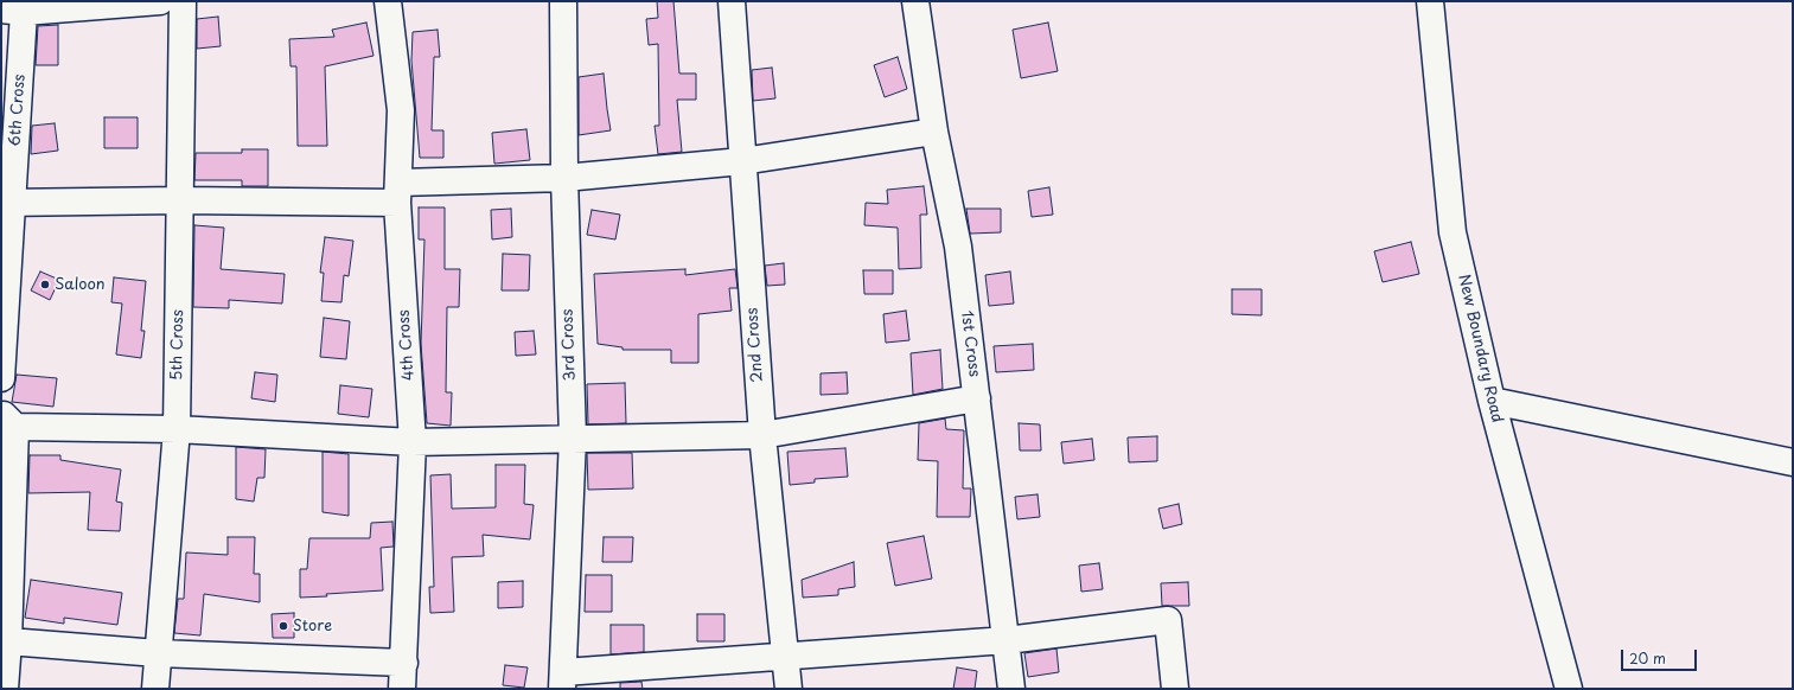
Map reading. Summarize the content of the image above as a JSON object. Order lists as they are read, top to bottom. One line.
{"streets":{"street":["6th Cross","1st Cross","5th Cross","4th Cross","3rd Cross","2nd Cross","New Boundary Road"]},"places":["Saloon","Store"],"scale_bar":"20 m"}
